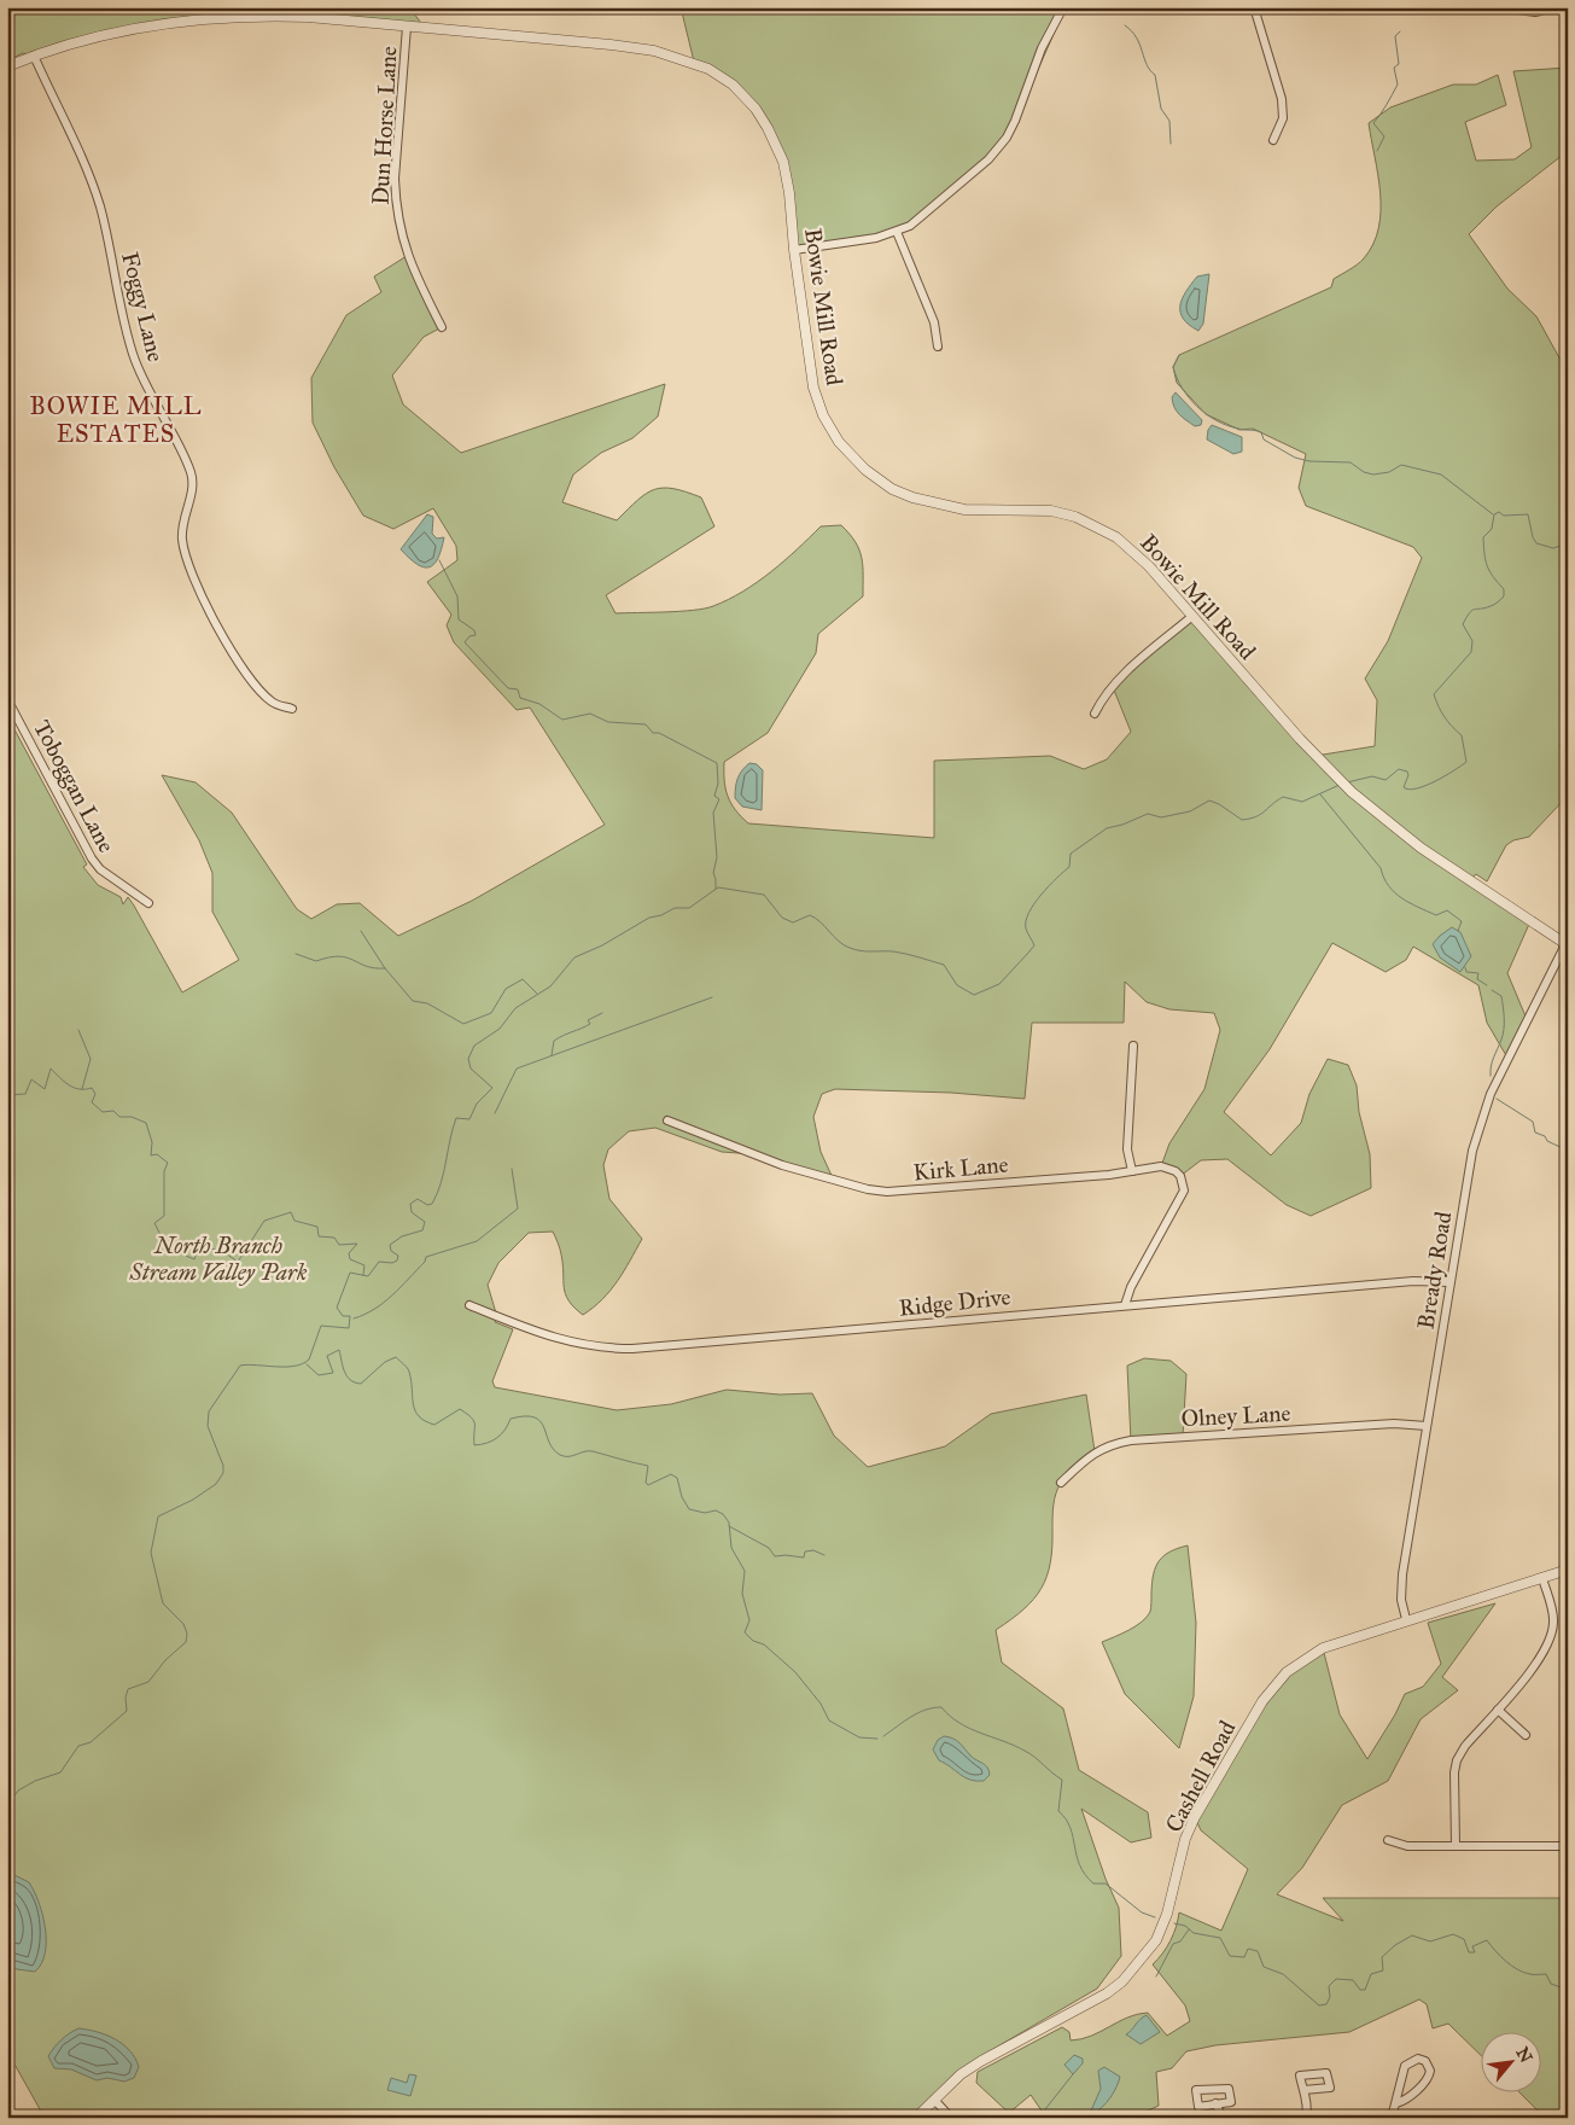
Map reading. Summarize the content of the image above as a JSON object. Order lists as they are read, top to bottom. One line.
{"streets":{"street":["Dun Horse Lane","Foggy Lane","Bowie Mill Road","Toboggan Lane","Kirk Lane","Bready Road","Ridge Drive","Olney Lane","Cashell Road"]},"crossings":[["Dun Horse Lane","Bowie Mill Road"],["Foggy Lane","Bowie Mill Road"],["Bowie Mill Road","Bready Road"],["Kirk Lane","Ridge Drive"],["Bready Road","Ridge Drive"],["Bready Road","Olney Lane"],["Bready Road","Cashell Road"]],"districts":["BOWIE MILL ESTATES"],"parks":["North Branch Stream Valley Park"],"north":"top right"}
